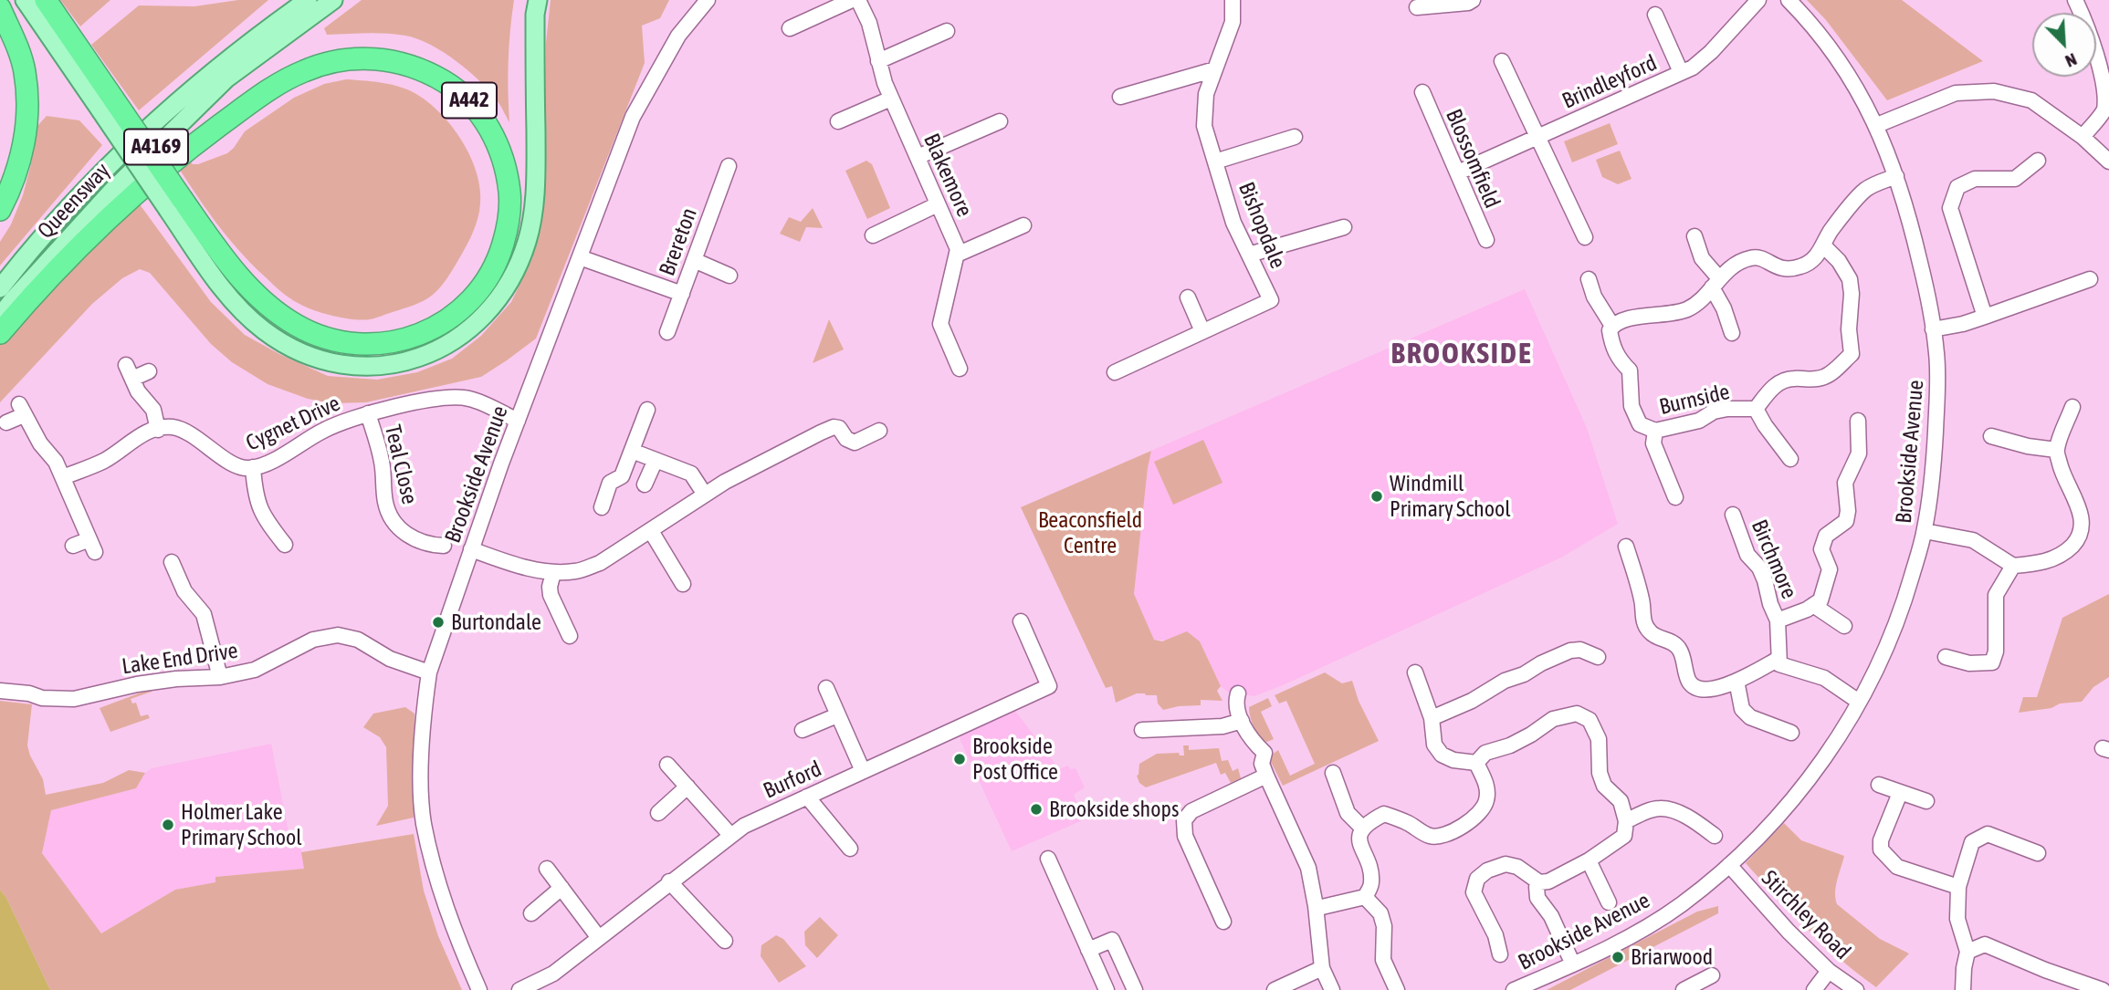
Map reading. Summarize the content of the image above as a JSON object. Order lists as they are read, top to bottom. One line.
{"streets":{"highway":["A442"],"main road":["A4169","Queensway"],"street":["Brindleyford","Blossomfield","Blakemore","Bishopdale","Brereton","Burnside","Cygnet Drive","Brookside Avenue","Teal Close","Birchmore","Lake End Drive","Burford","Stirchley Road"]},"crossings":[["Brindleyford","Blossomfield"],["Cygnet Drive","Brookside Avenue"],["Cygnet Drive","Teal Close"],["Brookside Avenue","Lake End Drive"],["Brookside Avenue","Stirchley Road"]],"districts":["BROOKSIDE"],"parks":["Beaconsfield Centre"],"places":["Windmill Primary School","Burtondale","Brookside Post Office","Brookside shops","Holmer Lake Primary School","Briarwood"],"north":"bottom right"}
